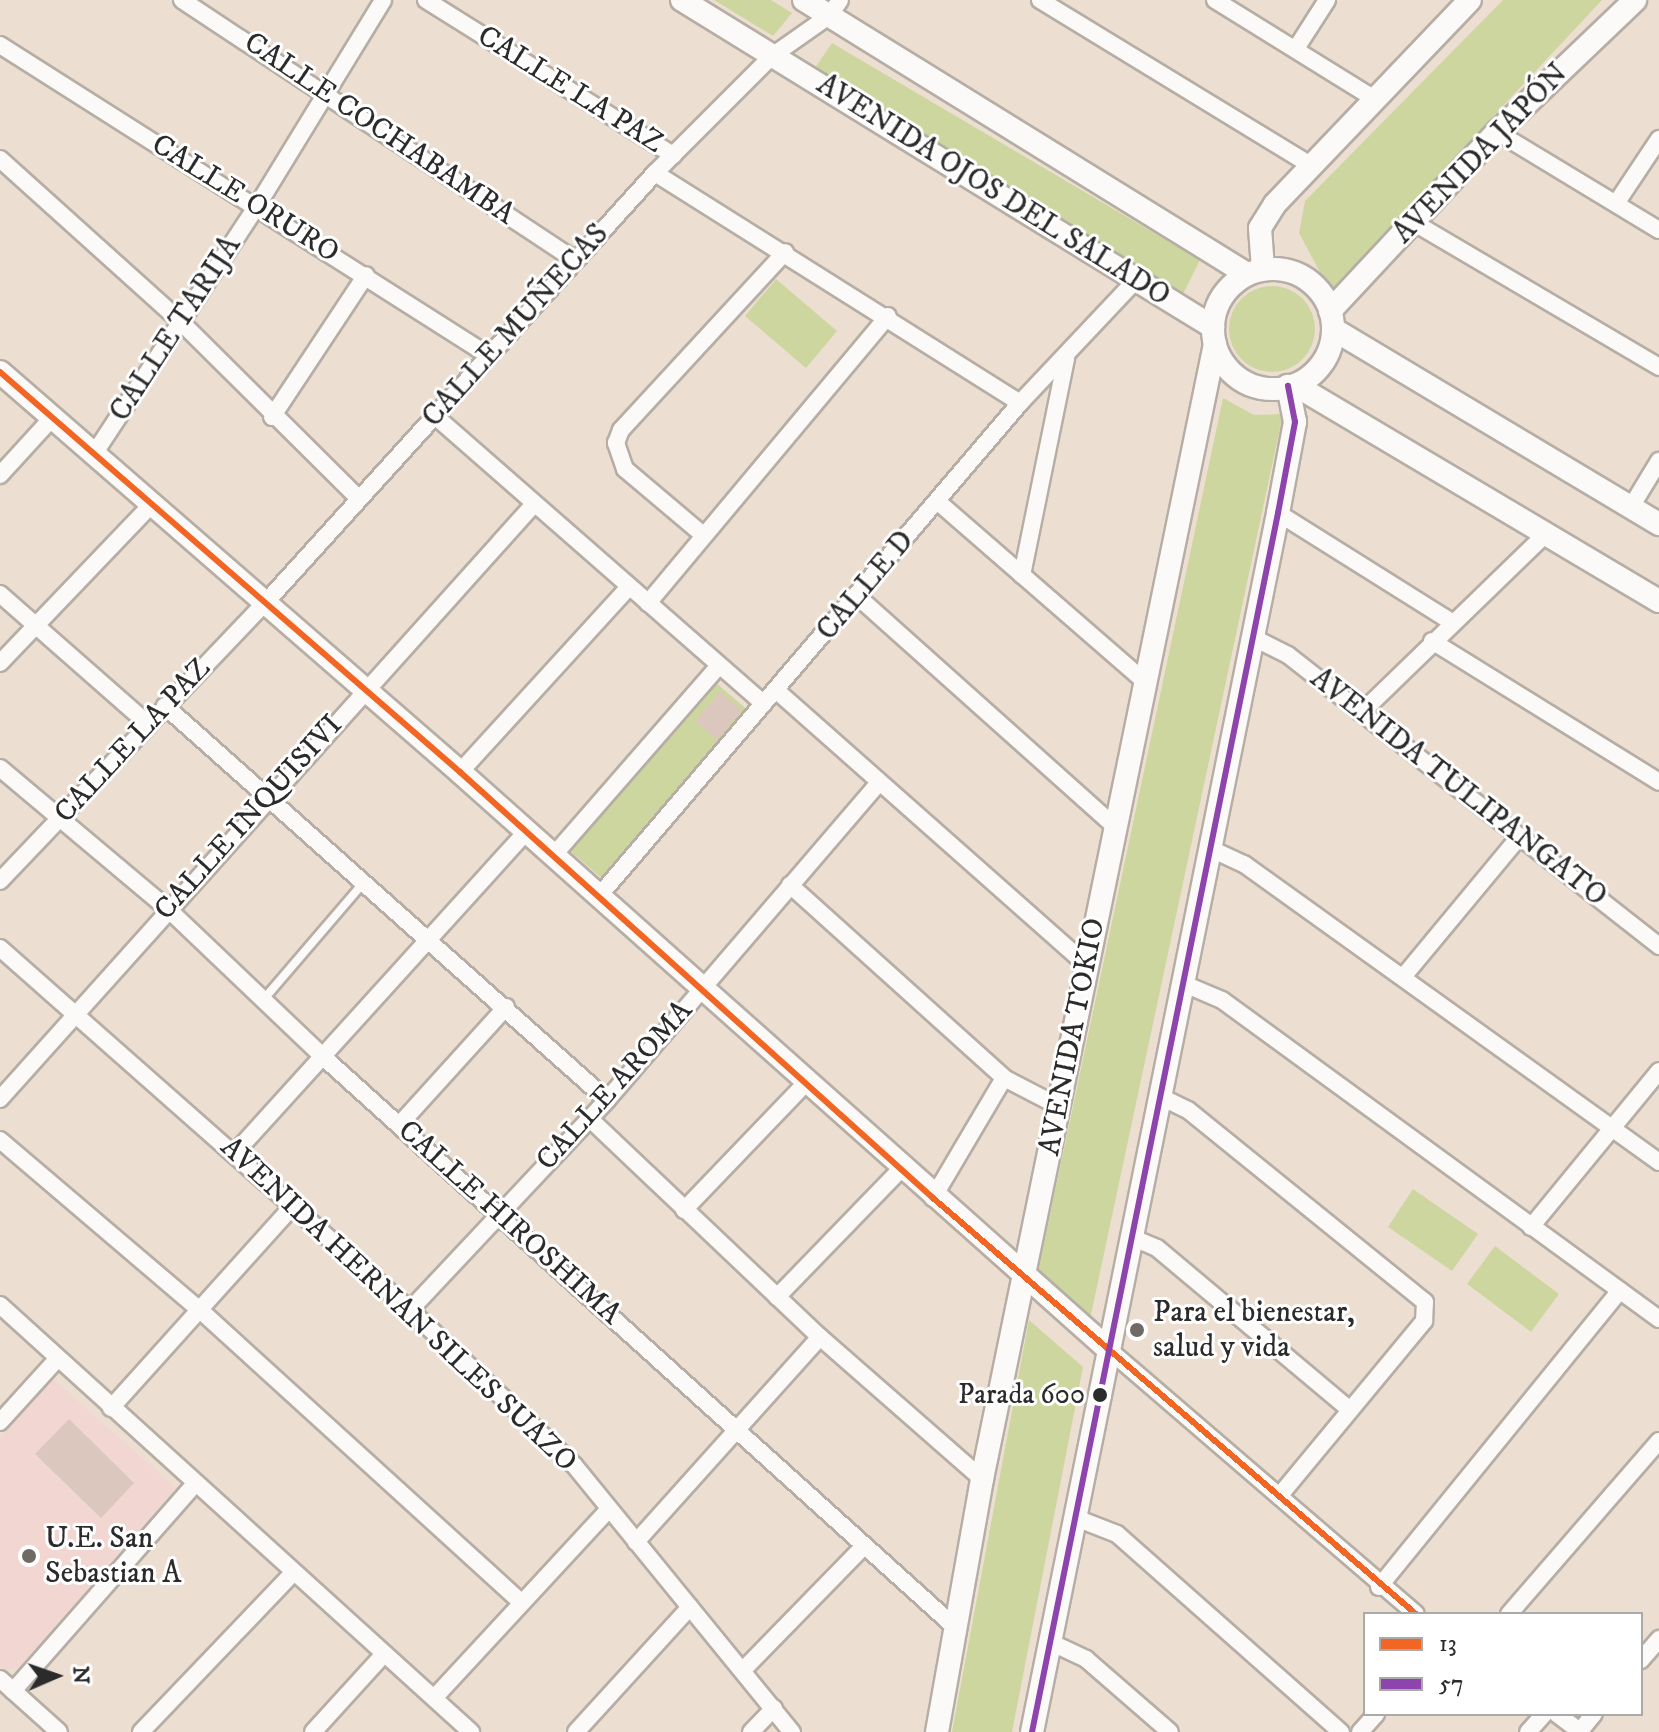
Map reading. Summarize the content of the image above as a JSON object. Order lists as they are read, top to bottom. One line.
{"streets":{"street":["CALLE LA PAZ","CALLE COCHABAMBA","AVENIDA JAPÓN","AVENIDA OJOS DEL SALADO","CALLE ORURO","CALLE MUÑECAS","CALLE TARIJA","CALLE D","AVENIDA TULIPANGATO","CALLE INQUISIVI","AVENIDA TOKIO","CALLE AROMA","CALLE HIROSHIMA","AVENIDA HERNAN SILES SUAZO"]},"crossings":[["CALLE LA PAZ","CALLE MUÑECAS"],["CALLE LA PAZ","CALLE HIROSHIMA"],["CALLE COCHABAMBA","CALLE MUÑECAS"],["CALLE COCHABAMBA","CALLE TARIJA"],["AVENIDA JAPÓN","AVENIDA OJOS DEL SALADO"],["AVENIDA JAPÓN","AVENIDA TOKIO"],["AVENIDA OJOS DEL SALADO","CALLE MUÑECAS"],["AVENIDA OJOS DEL SALADO","CALLE D"],["AVENIDA OJOS DEL SALADO","AVENIDA TOKIO"],["CALLE ORURO","CALLE MUÑECAS"],["CALLE ORURO","CALLE TARIJA"],["CALLE INQUISIVI","CALLE HIROSHIMA"],["CALLE INQUISIVI","AVENIDA HERNAN SILES SUAZO"],["AVENIDA TOKIO","CALLE HIROSHIMA"],["CALLE AROMA","CALLE HIROSHIMA"],["CALLE AROMA","AVENIDA HERNAN SILES SUAZO"]],"places":["Para el bienestar, salud y vida","Parada 600","U.E. San Sebastian A"],"lines":["transit line 13","transit line 57"],"legend":["13","57"],"north":"right"}
